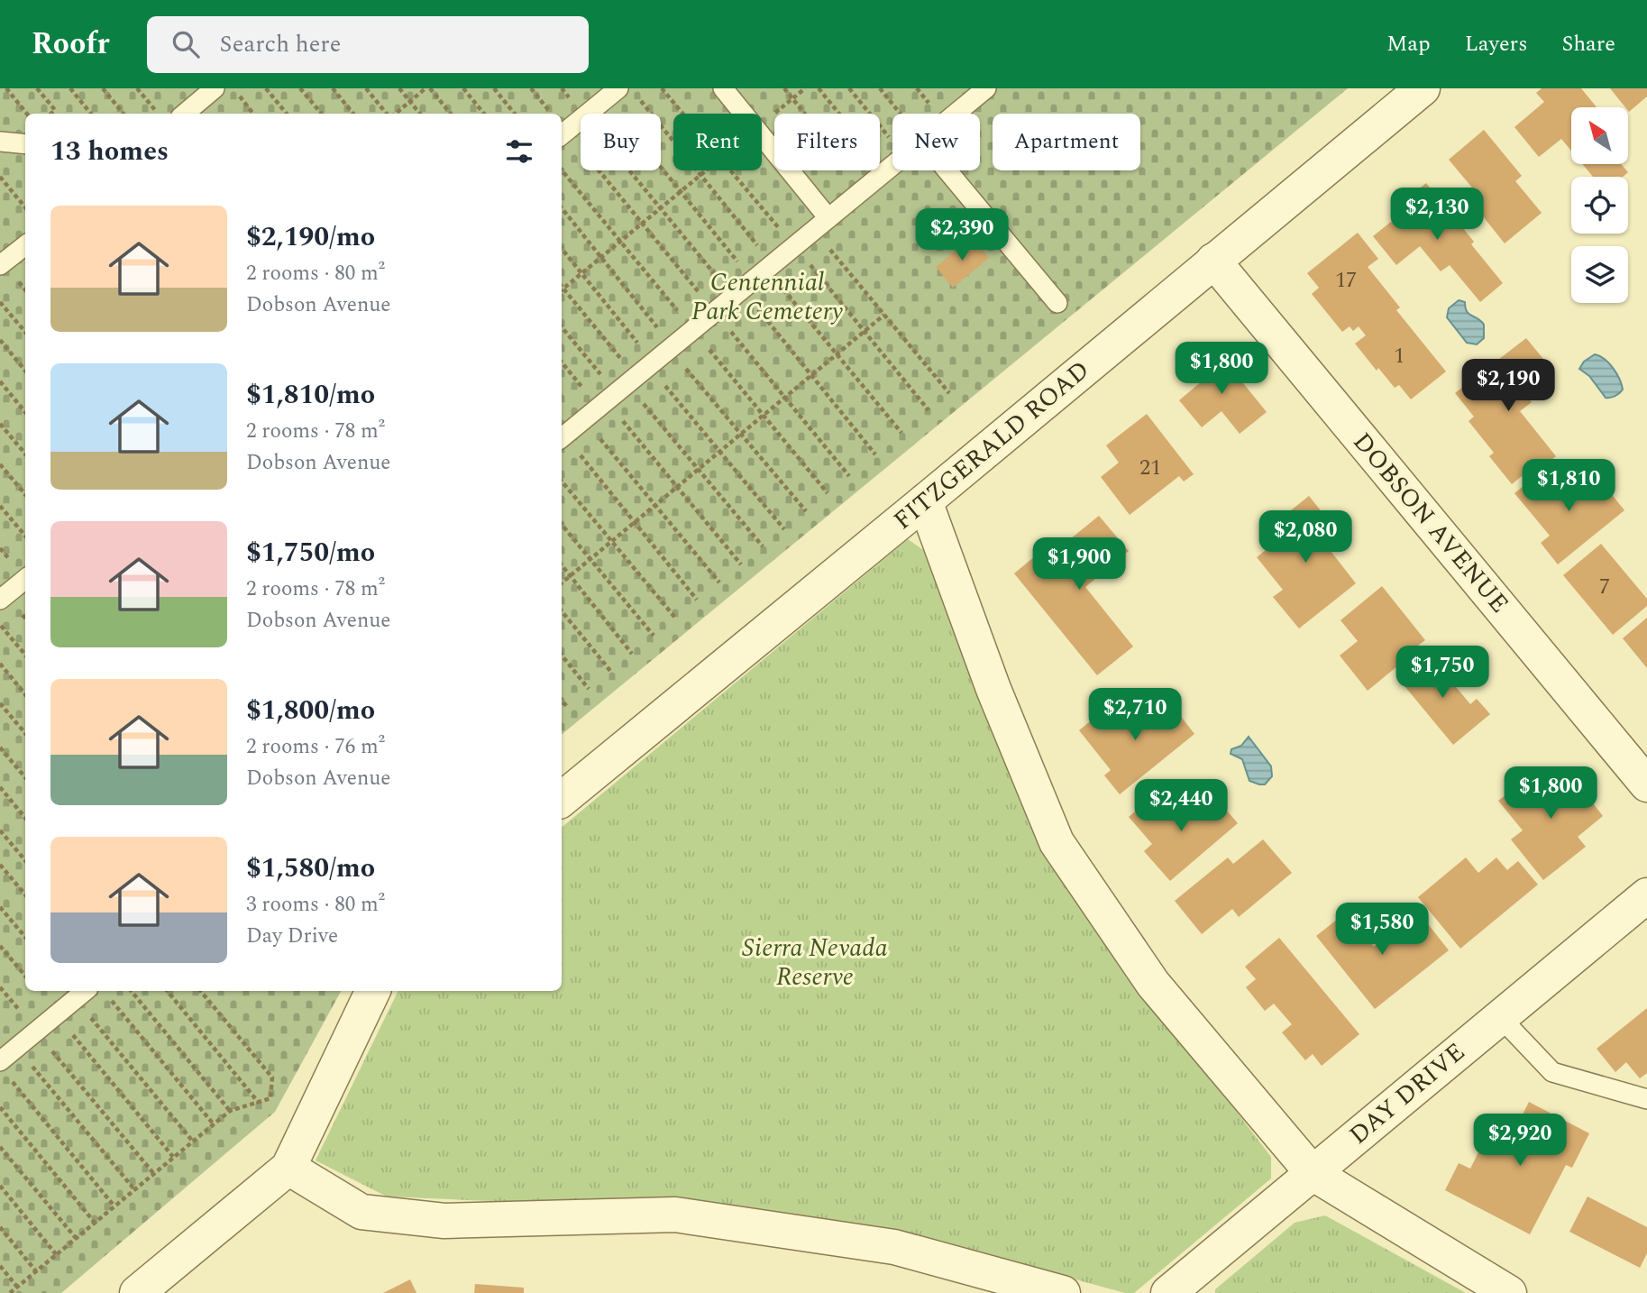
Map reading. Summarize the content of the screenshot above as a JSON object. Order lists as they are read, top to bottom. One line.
{"streets":{"street":["FITZGERALD ROAD","DOBSON AVENUE","DAY DRIVE"]},"crossings":[["FITZGERALD ROAD","DOBSON AVENUE"]],"parks":["Centennial Park Cemetery","Sierra Nevada Reserve"],"house_numbers":["17","1","21","7"],"north":"top left","page":{"header":"Roofr","search":"Search here","nav":["Map","Layers","Share"],"chip":["Buy","Rent","Filters","New","Apartment"],"heading":"13 homes","price":["$2,130","$2,390","$1,800","$2,190","$1,810","$2,080","$1,900","$1,750","$2,710","$1,800","$2,440","$1,580","$2,920"],"list":[{"name":"$2,190/mo","note":"2 rooms · 80 m² · Dobson Avenue"},{"name":"$1,810/mo","note":"2 rooms · 78 m² · Dobson Avenue"},{"name":"$1,750/mo","note":"2 rooms · 78 m² · Dobson Avenue"},{"name":"$1,800/mo","note":"2 rooms · 76 m² · Dobson Avenue"},{"name":"$1,580/mo","note":"3 rooms · 80 m² · Day Drive"}]}}
